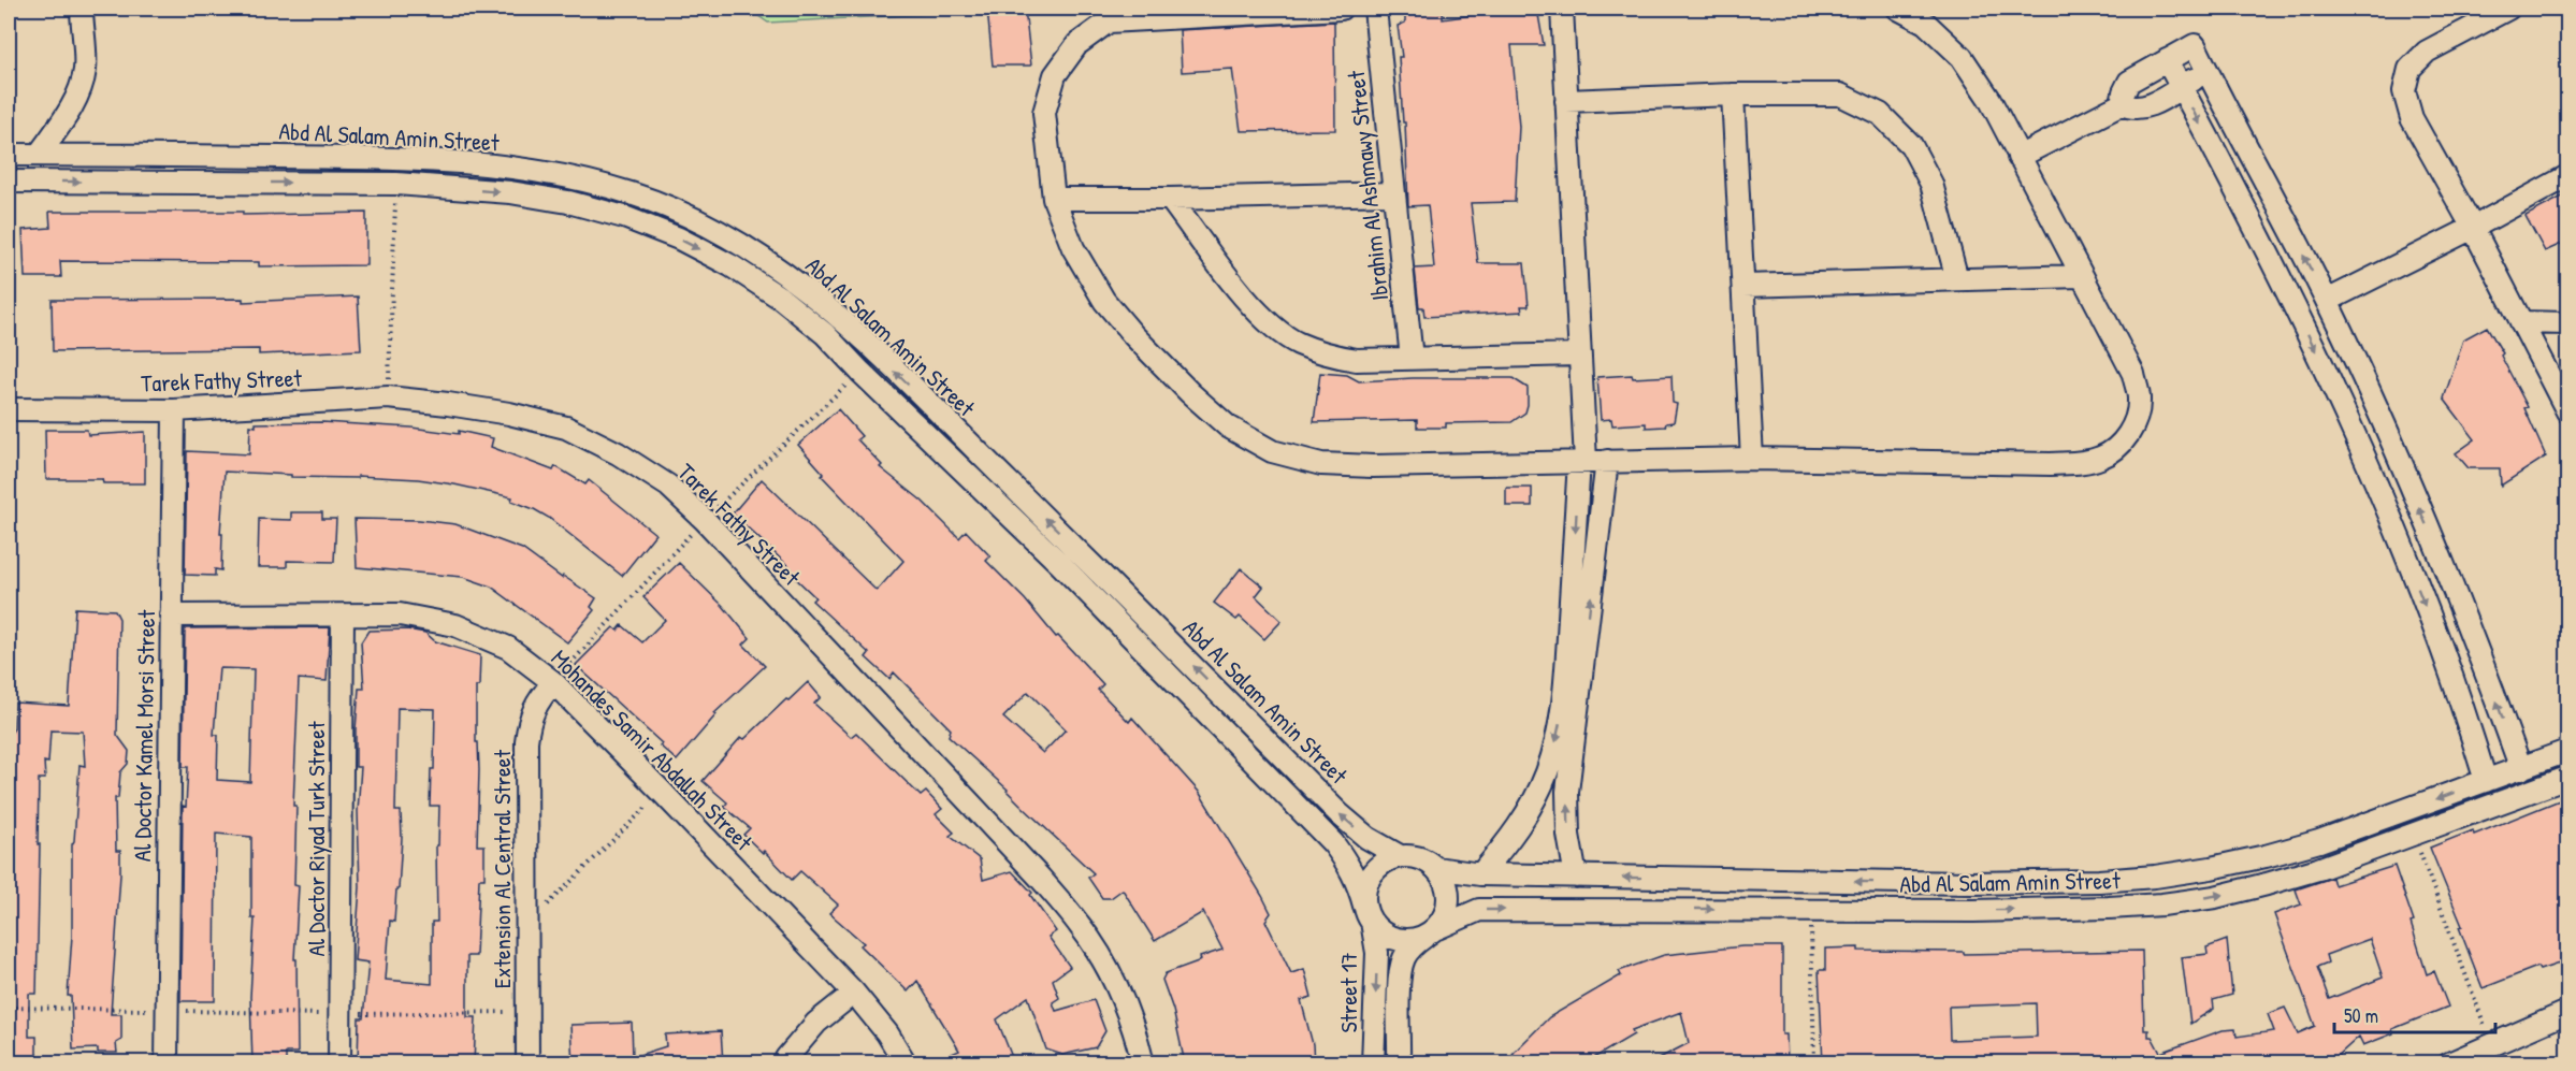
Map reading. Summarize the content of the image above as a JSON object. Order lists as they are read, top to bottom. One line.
{"streets":{"street":["Abd Al Salam Amin Street","Ibrahim Al Ashmawy Street","Tarek Fathy Street","Al Doctor Kamel Morsi Street","Mohandes Samir Abdallah Street","Al Doctor Riyad Turk Street","Extension Al Central Street","Street 17"]},"crossings":[["Abd Al Salam Amin Street","Street 17"],["Tarek Fathy Street","Al Doctor Kamel Morsi Street"],["Al Doctor Kamel Morsi Street","Mohandes Samir Abdallah Street"],["Mohandes Samir Abdallah Street","Al Doctor Riyad Turk Street"],["Mohandes Samir Abdallah Street","Extension Al Central Street"]],"scale_bar":"50 m"}
